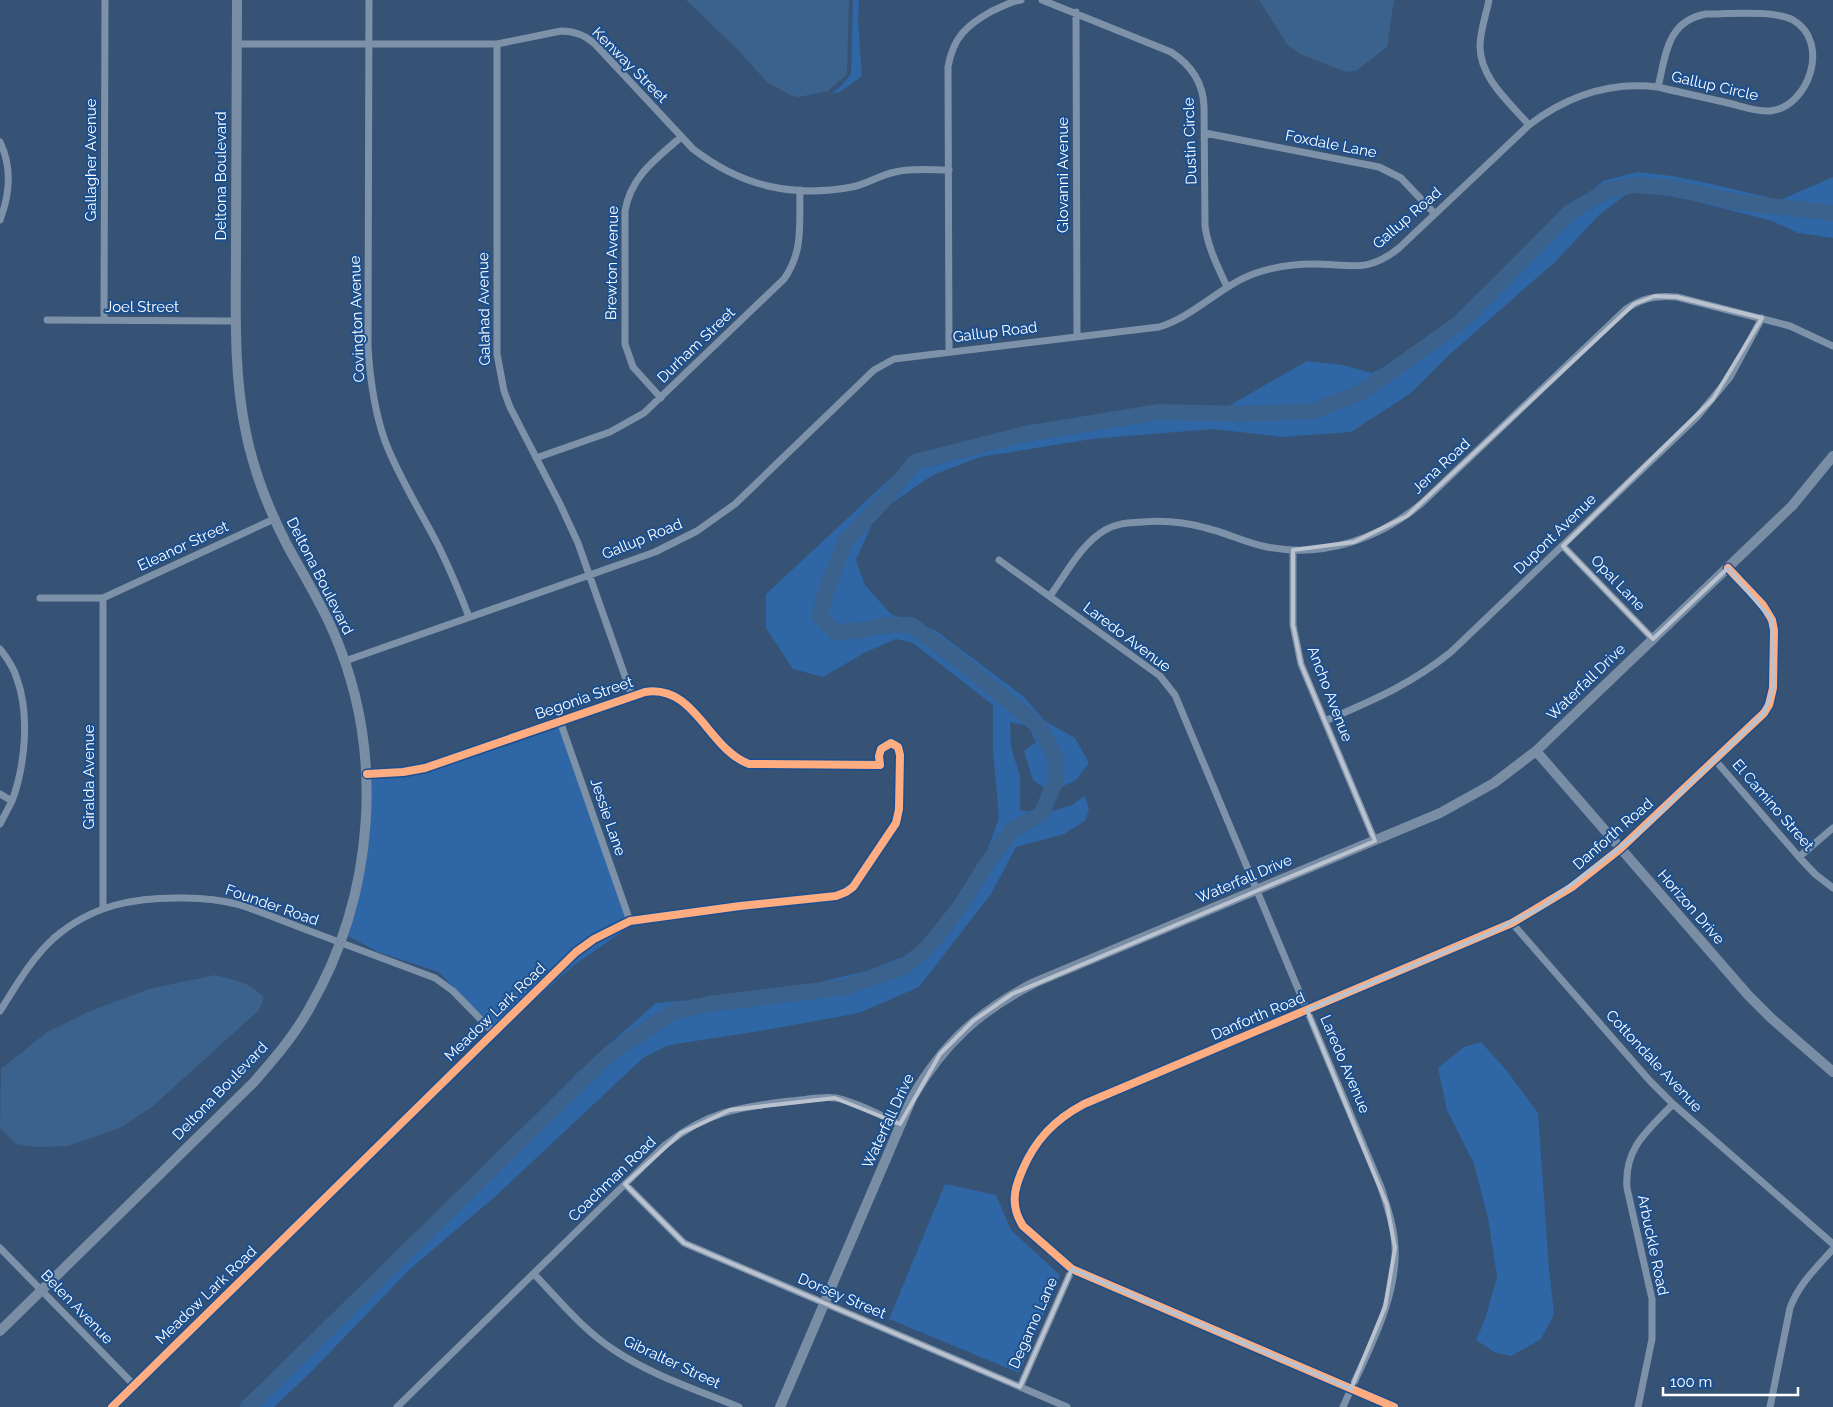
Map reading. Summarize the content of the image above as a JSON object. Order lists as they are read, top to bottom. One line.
{"streets":{"street":["Kenway Street","Gallup Circle","Dustin Circle","Foxdale Lane","Gallagher Avenue","Glovanni Avenue","Deltona Boulevard","Gallup Road","Brewton Avenue","Joel Street","Galahad Avenue","Covington Avenue","Durham Street","Jena Road","Dupont Avenue","Eleanor Street","Opal Lane","Laredo Avenue","Waterfall Drive","Ancho Avenue","Begonia Street","Giralda Avenue","El Camino Street","Jessie Lane","Danforth Road","Founder Road","Horizon Drive","Meadow Lark Road","Cottondale Avenue","Coachman Road","Arbuckle Road","Dorsey Street","Belen Avenue","Degamo Lane","Gibralter Street"]},"crossings":[["Kenway Street","Deltona Boulevard"],["Kenway Street","Brewton Avenue"],["Kenway Street","Galahad Avenue"],["Kenway Street","Covington Avenue"],["Kenway Street","Durham Street"],["Gallup Circle","Gallup Road"],["Dustin Circle","Foxdale Lane"],["Dustin Circle","Glovanni Avenue"],["Dustin Circle","Gallup Road"],["Foxdale Lane","Gallup Road"],["Gallagher Avenue","Joel Street"],["Glovanni Avenue","Gallup Road"],["Deltona Boulevard","Gallup Road"],["Deltona Boulevard","Joel Street"],["Deltona Boulevard","Eleanor Street"],["Deltona Boulevard","Begonia Street"],["Deltona Boulevard","Founder Road"],["Deltona Boulevard","Belen Avenue"],["Gallup Road","Galahad Avenue"],["Gallup Road","Covington Avenue"],["Brewton Avenue","Durham Street"],["Galahad Avenue","Durham Street"],["Galahad Avenue","Begonia Street"],["Jena Road","Dupont Avenue"],["Jena Road","Laredo Avenue"],["Jena Road","Ancho Avenue"],["Dupont Avenue","Opal Lane"],["Dupont Avenue","Ancho Avenue"],["Eleanor Street","Giralda Avenue"],["Opal Lane","Waterfall Drive"],["Laredo Avenue","Waterfall Drive"],["Laredo Avenue","Danforth Road"],["Waterfall Drive","Ancho Avenue"],["Waterfall Drive","Danforth Road"],["Waterfall Drive","Horizon Drive"],["Waterfall Drive","Coachman Road"],["Waterfall Drive","Dorsey Street"],["Begonia Street","Jessie Lane"],["Begonia Street","Meadow Lark Road"],["Giralda Avenue","Founder Road"],["El Camino Street","Danforth Road"],["Jessie Lane","Meadow Lark Road"],["Danforth Road","Horizon Drive"],["Danforth Road","Cottondale Avenue"],["Danforth Road","Degamo Lane"],["Founder Road","Meadow Lark Road"],["Meadow Lark Road","Belen Avenue"],["Cottondale Avenue","Arbuckle Road"],["Coachman Road","Dorsey Street"],["Coachman Road","Gibralter Street"],["Dorsey Street","Degamo Lane"]],"scale_bar":"100 m"}
